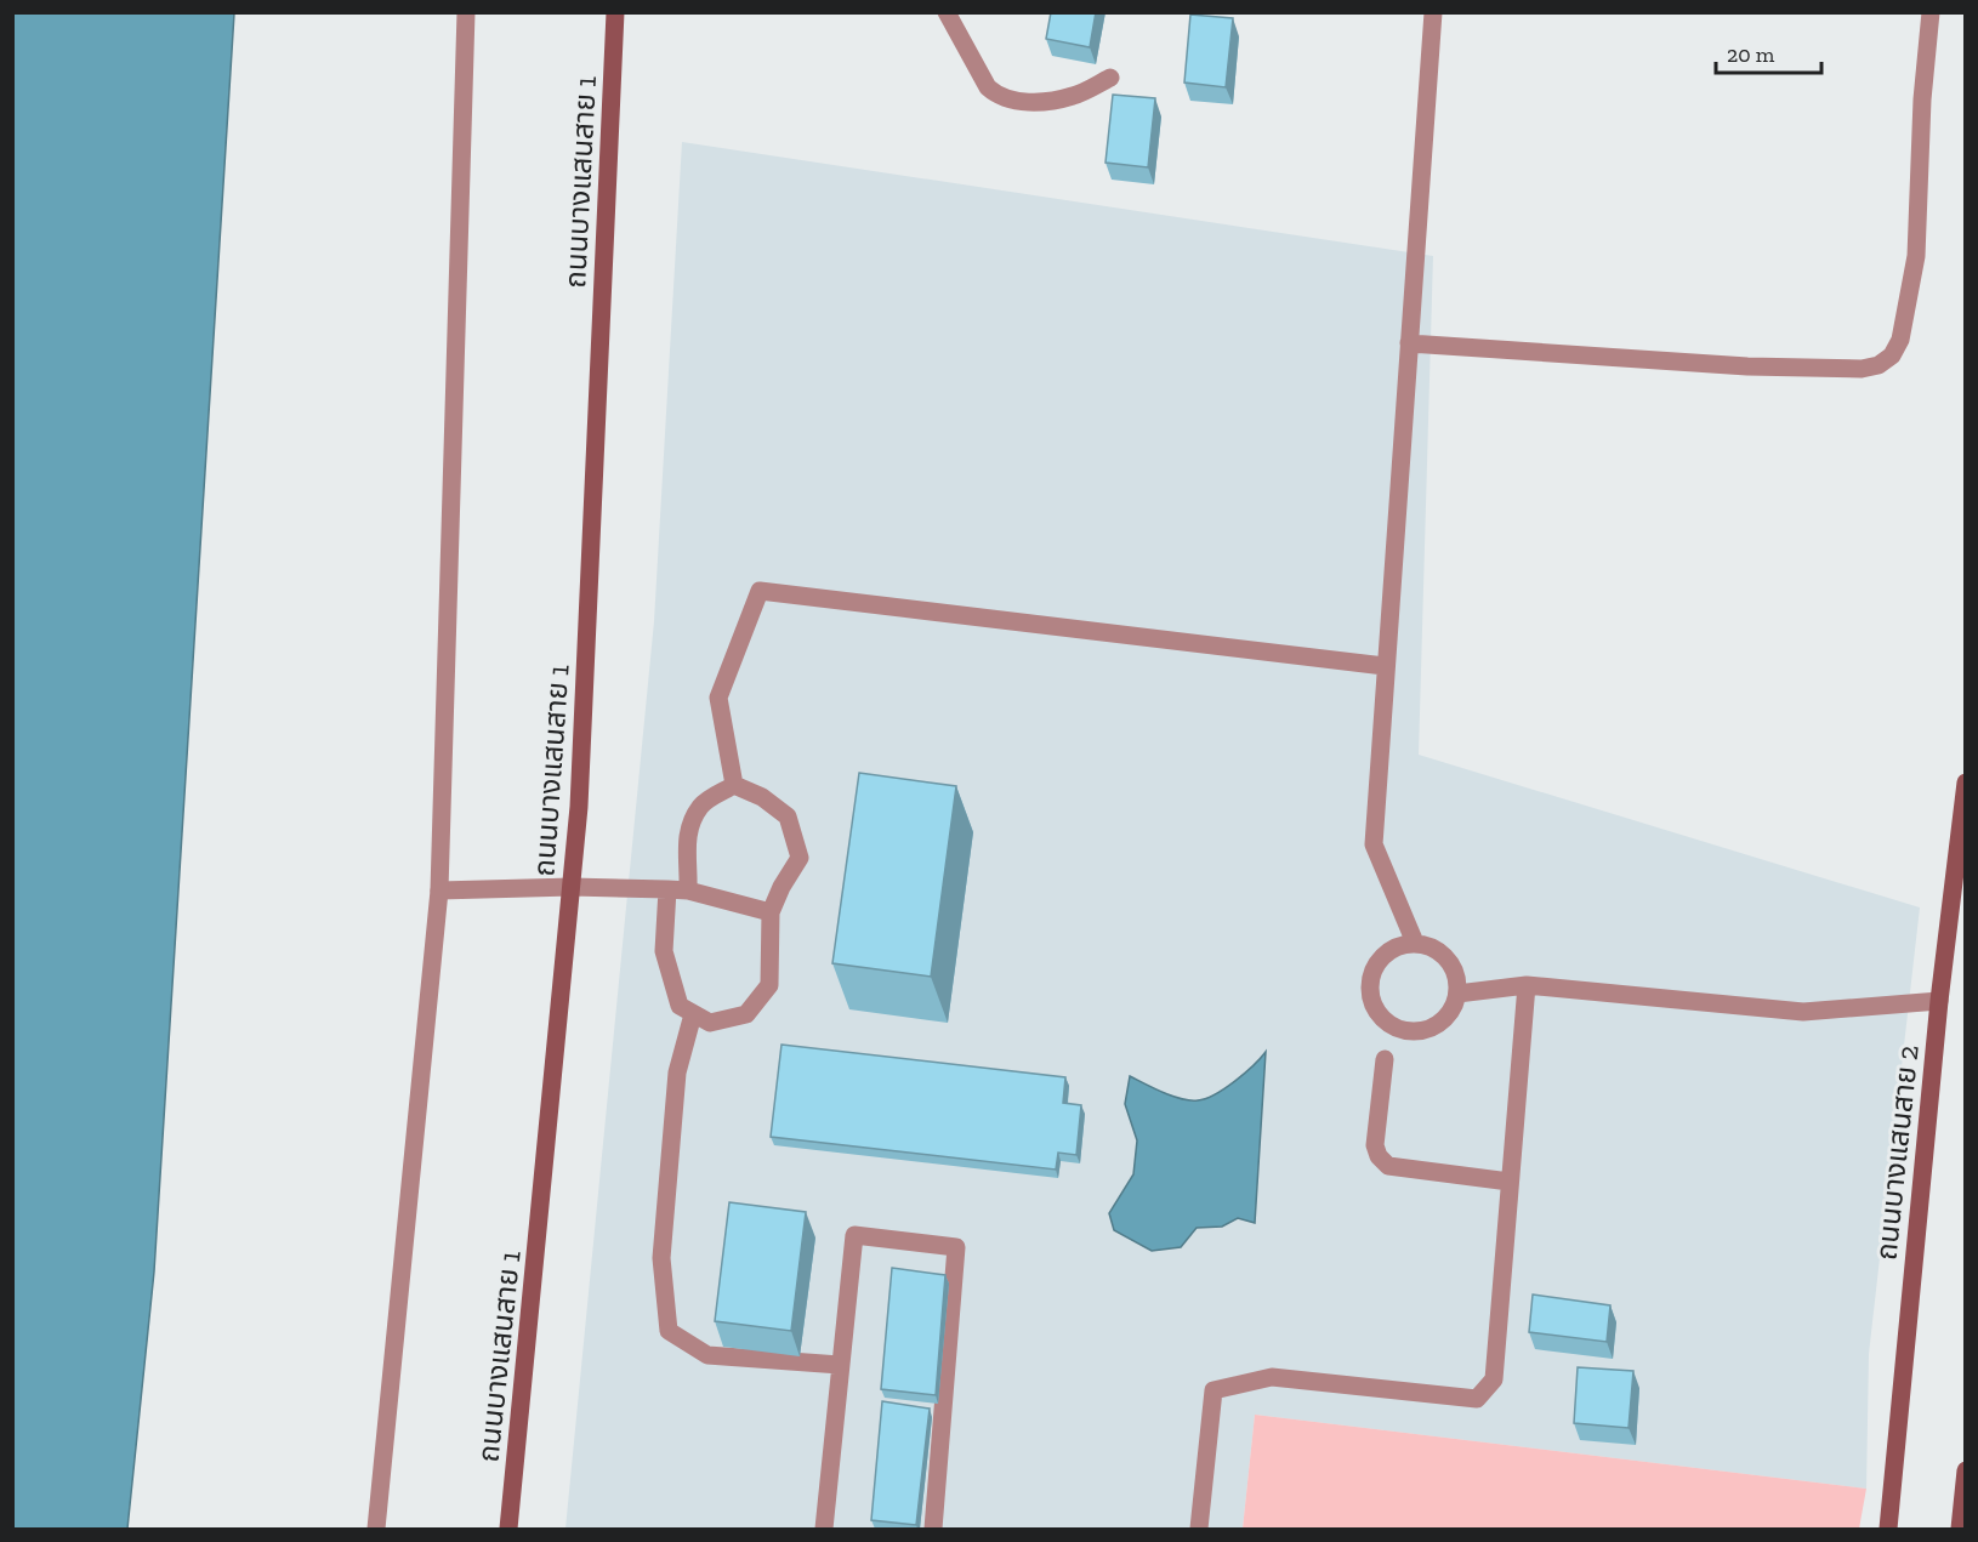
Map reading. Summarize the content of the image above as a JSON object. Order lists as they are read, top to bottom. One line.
{"streets":{"street":["ถนนบางแสนสาย 1","ถนนบางแสนสาย 2"]},"scale_bar":"20 m"}
